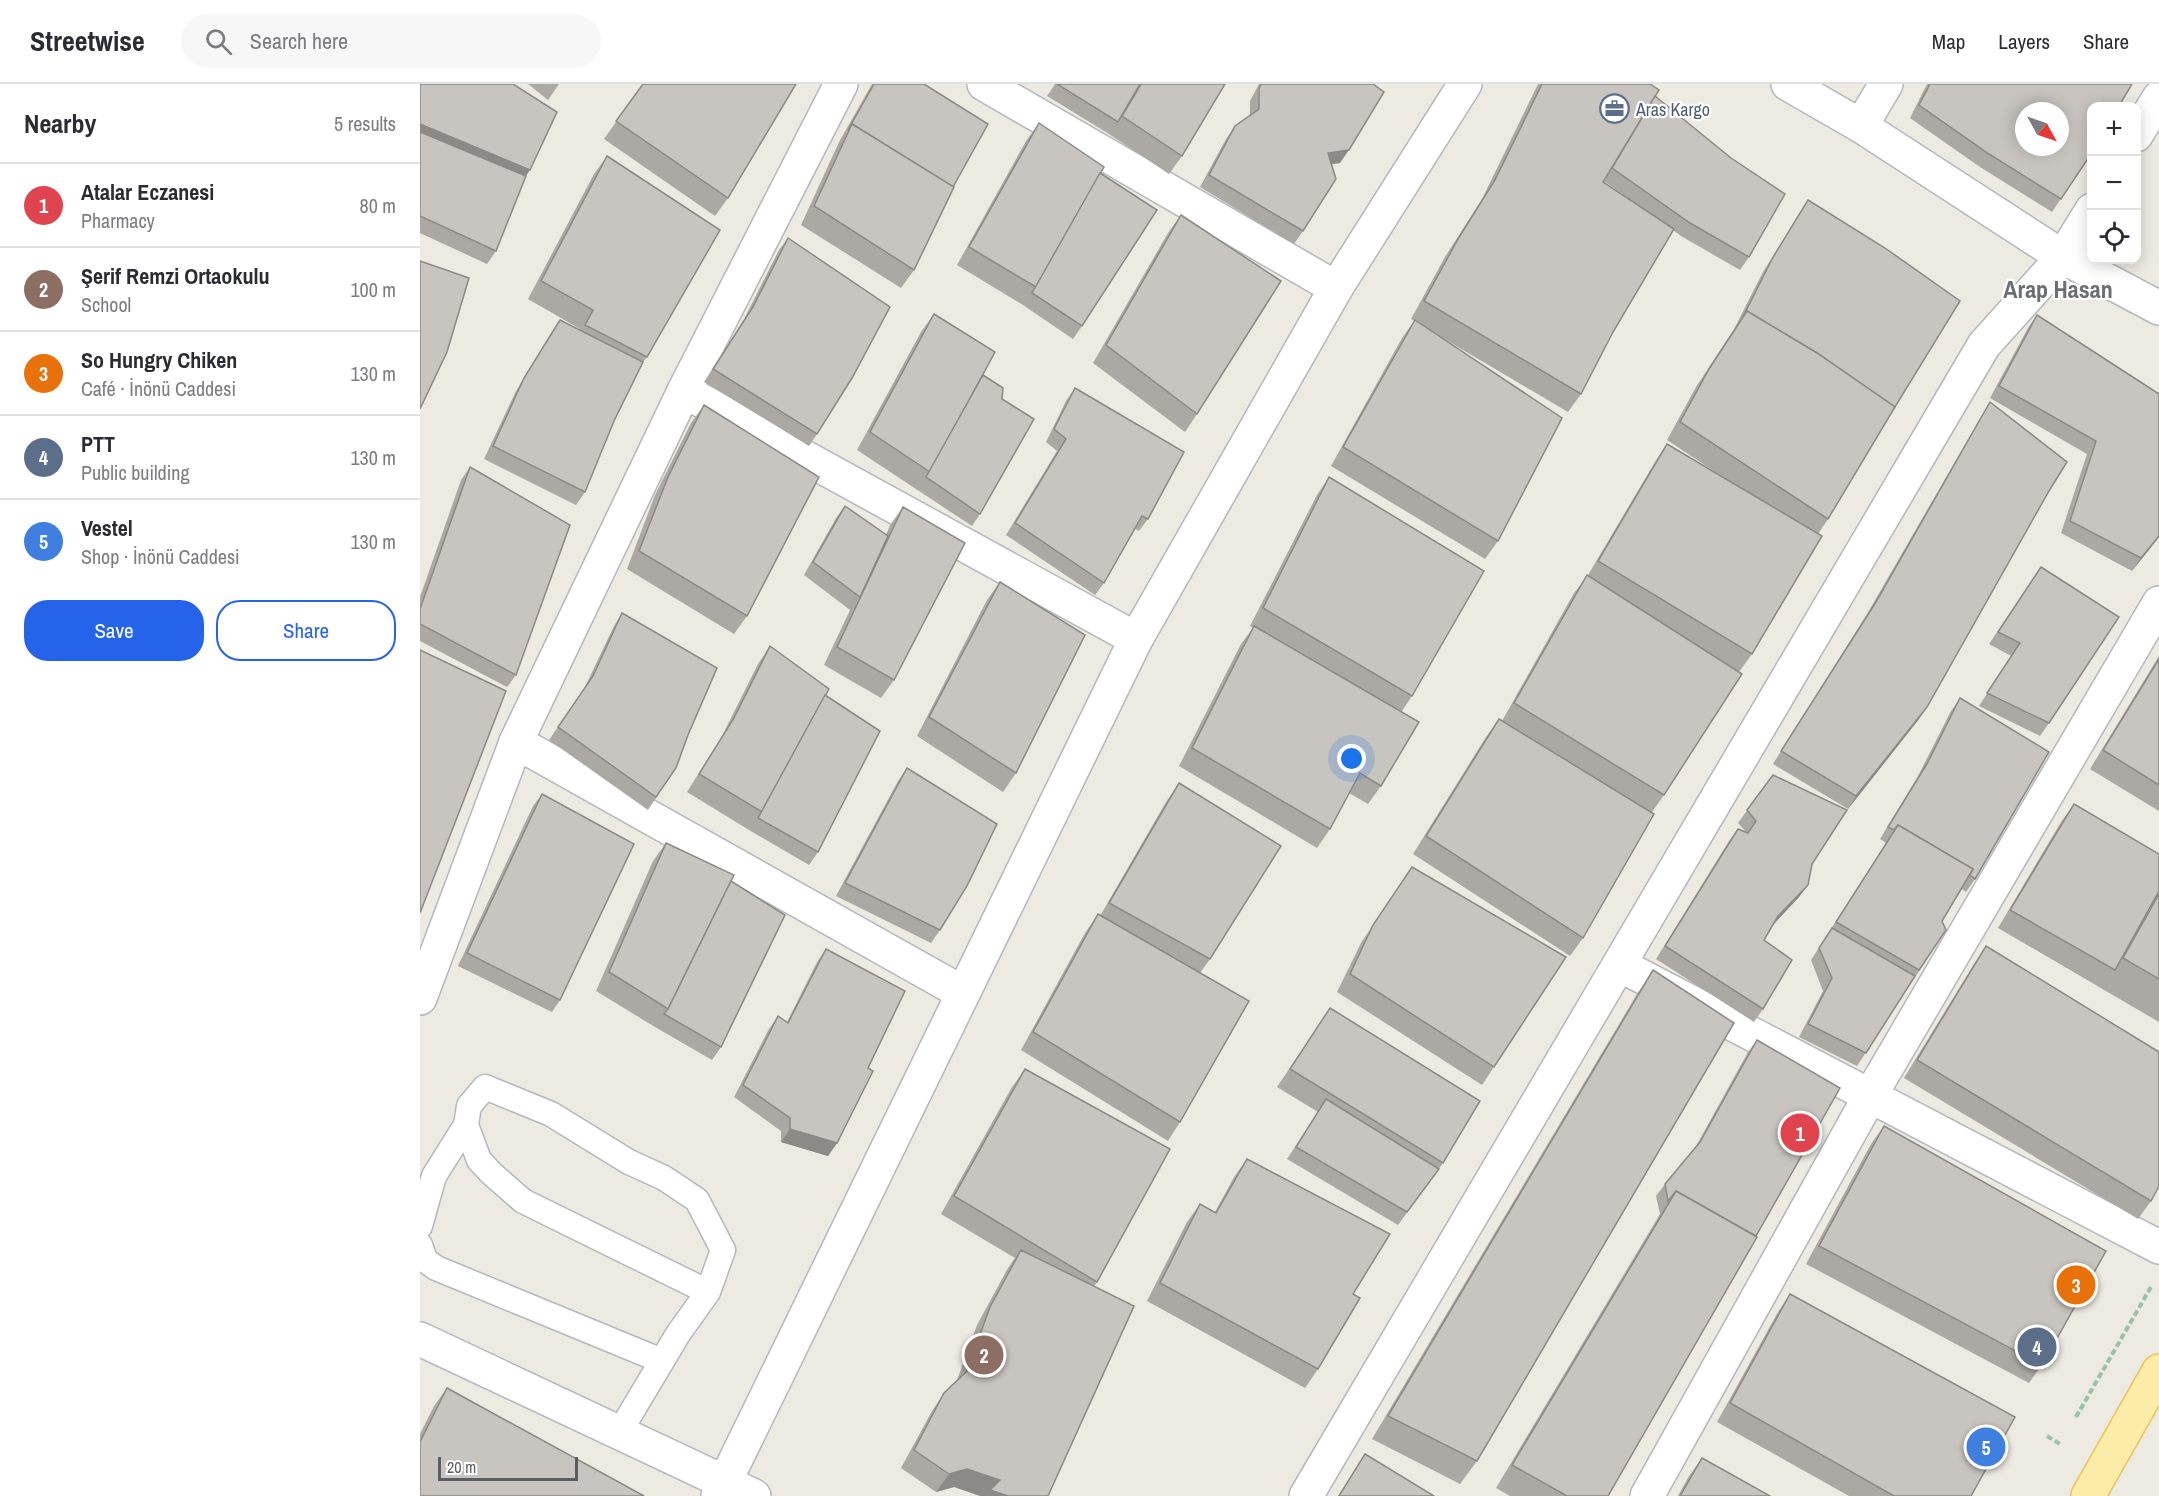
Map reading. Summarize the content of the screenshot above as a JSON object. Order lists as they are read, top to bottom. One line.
{"districts":["Arap Hasan"],"places":{"office":["Aras Kargo"]},"scale_bar":"20 m","north":"bottom right","page":{"header":"Streetwise","search":"Search here","nav":["Map","Layers","Share"],"heading":["Nearby","5 results"],"map_buttons":["+","−"],"list":[{"mark":"1","name":"Atalar Eczanesi","note":"Pharmacy","value":"80 m"},{"mark":"2","name":"Şerif Remzi Ortaokulu","note":"School","value":"100 m"},{"mark":"3","name":"So Hungry Chiken","note":"Café · İnönü Caddesi","value":"130 m"},{"mark":"4","name":"PTT","note":"Public building","value":"130 m"},{"mark":"5","name":"Vestel","note":"Shop · İnönü Caddesi","value":"130 m"}],"buttons":["Save","Share"],"pins":["1","3","4","2","5"],"scale":"20 m"}}
